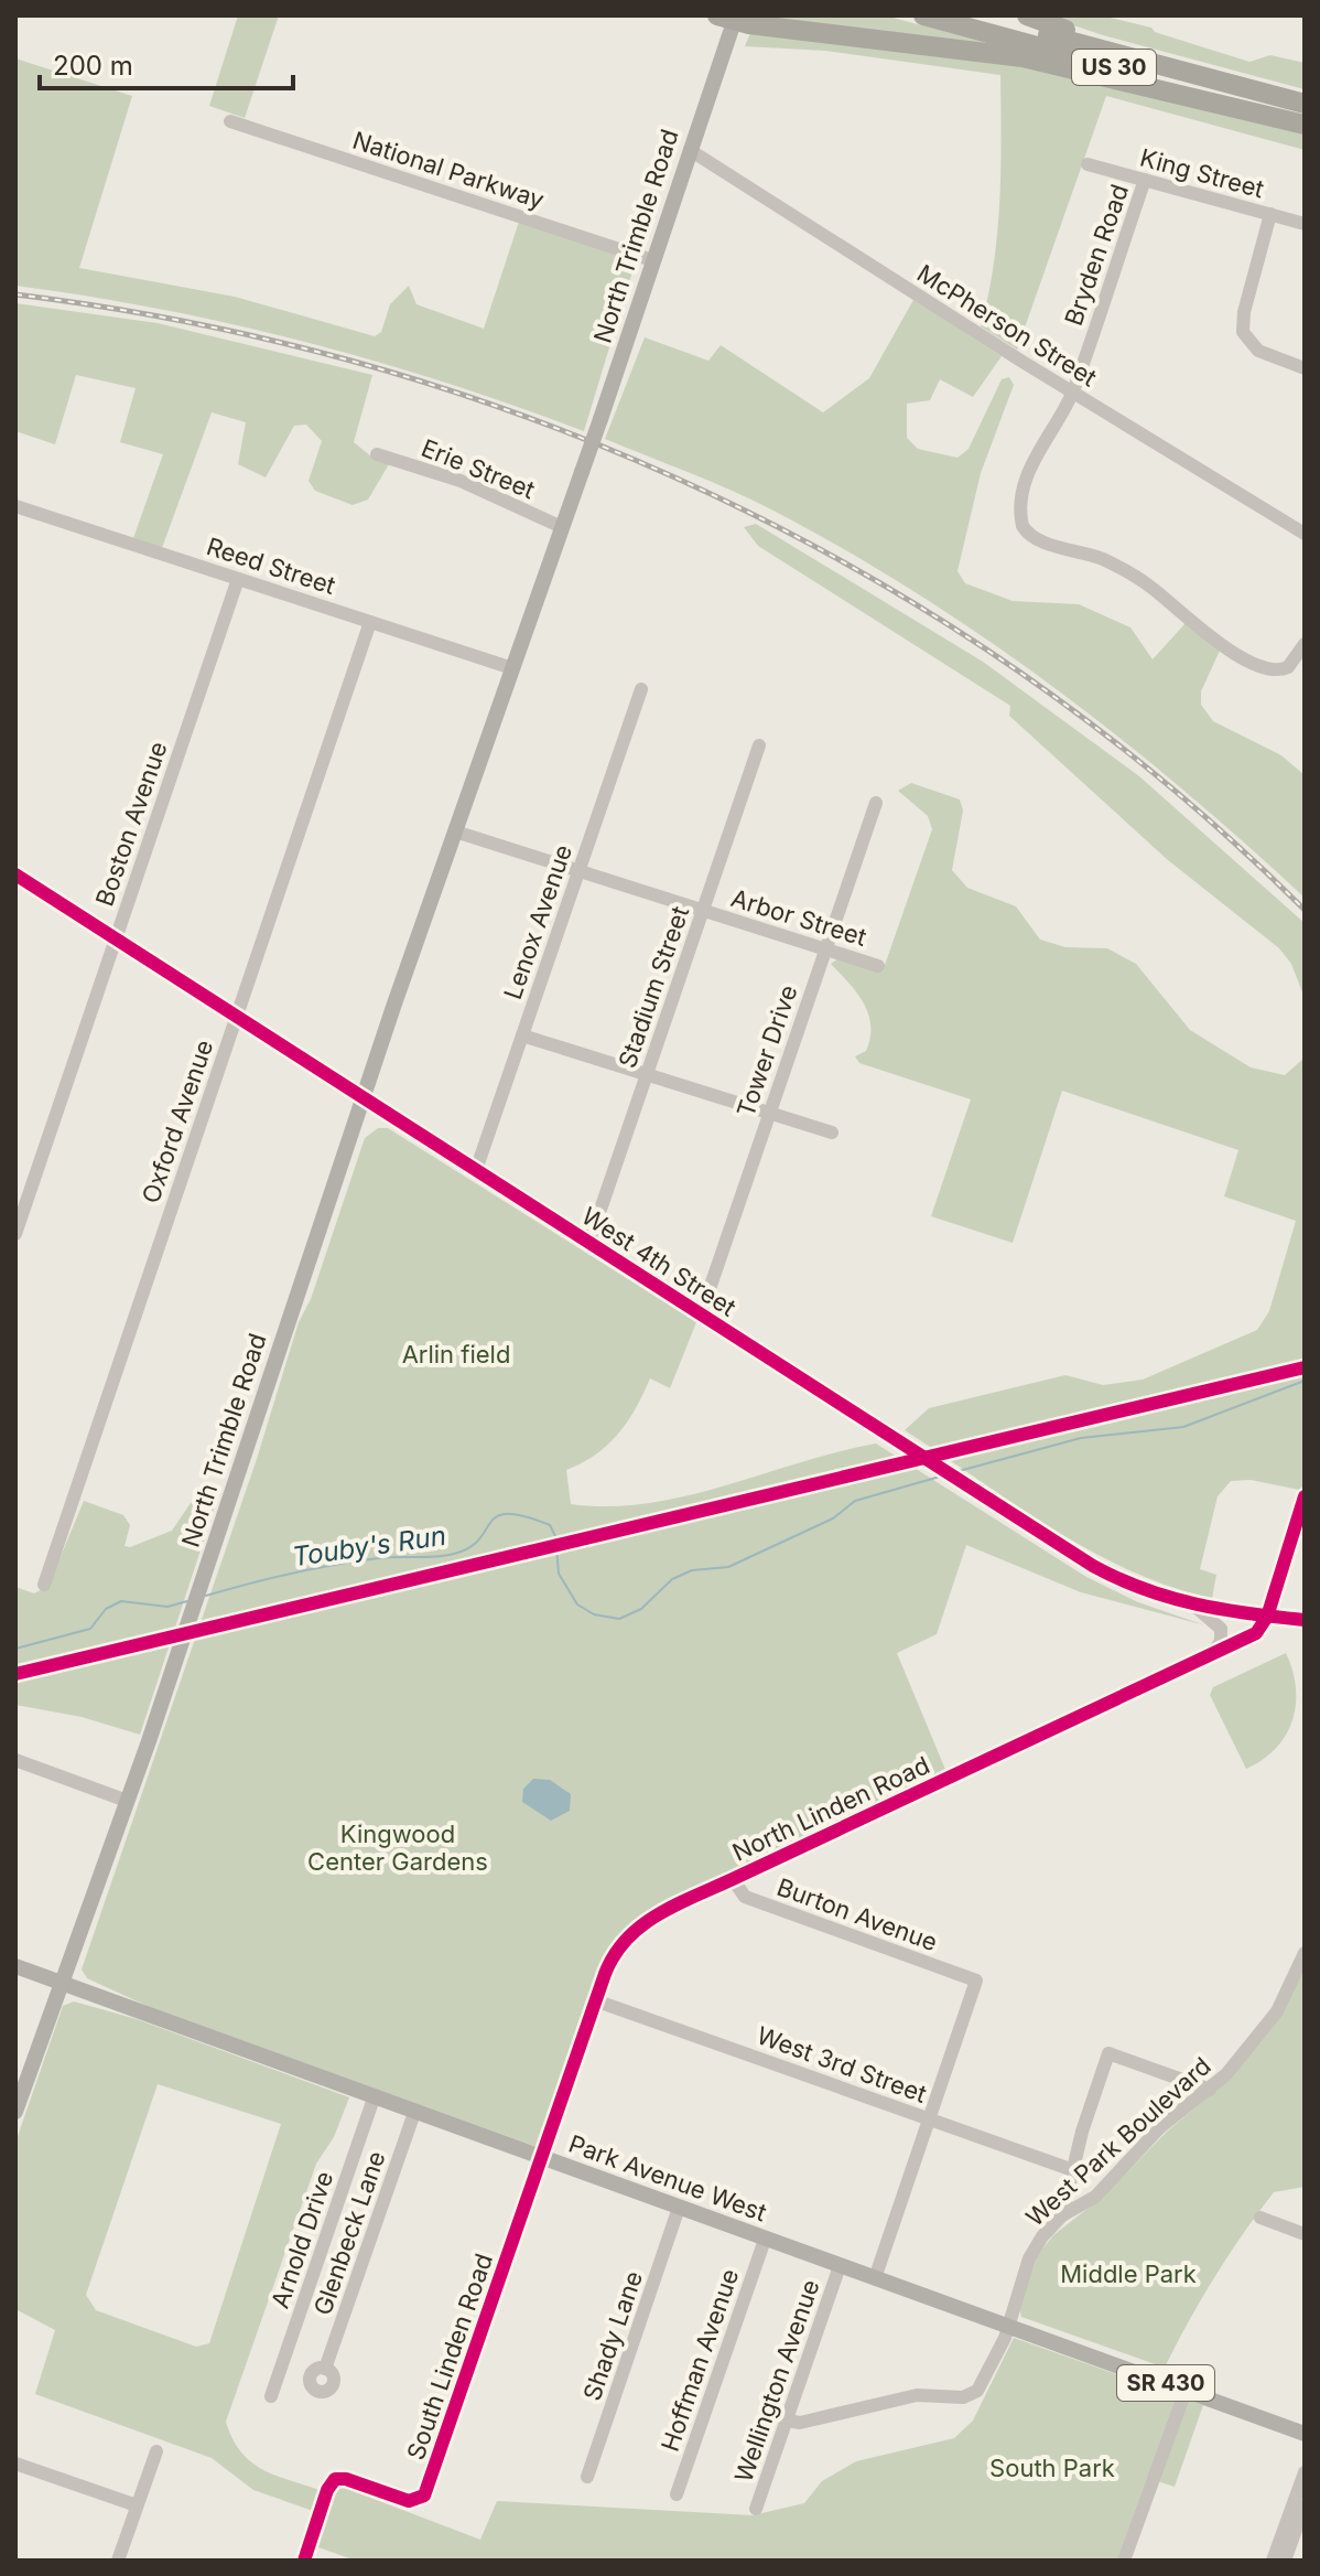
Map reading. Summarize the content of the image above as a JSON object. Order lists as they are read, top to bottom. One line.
{"streets":{"highway":["US 30"],"main road":["North Trimble Road","West 4th Street","Park Avenue West","SR 430"],"street":["National Parkway","King Street","Bryden Road","McPherson Street","Erie Street","Reed Street","Boston Avenue","Arbor Street","Lenox Avenue","Stadium Street","Tower Drive","Oxford Avenue","North Linden Road","Burton Avenue","West 3rd Street","West Park Boulevard","Glenbeck Lane","Arnold Drive","Shady Lane","South Linden Road","Hoffman Avenue","Wellington Avenue"]},"crossings":[["National Parkway","North Trimble Road"],["King Street","Bryden Road"],["North Trimble Road","McPherson Street"],["North Trimble Road","Erie Street"],["North Trimble Road","Reed Street"],["North Trimble Road","Arbor Street"],["North Trimble Road","West 4th Street"],["North Trimble Road","Park Avenue West"],["Bryden Road","McPherson Street"],["Reed Street","Boston Avenue"],["Reed Street","Oxford Avenue"],["Boston Avenue","West 4th Street"],["Arbor Street","Lenox Avenue"],["Arbor Street","Stadium Street"],["Arbor Street","Tower Drive"],["Lenox Avenue","West 4th Street"],["Stadium Street","West 4th Street"],["Tower Drive","West 4th Street"],["Oxford Avenue","West 4th Street"],["West 4th Street","North Linden Road"],["North Linden Road","Burton Avenue"],["North Linden Road","West 3rd Street"],["North Linden Road","Park Avenue West"],["North Linden Road","South Linden Road"],["Burton Avenue","West 3rd Street"],["West Park Boulevard","Park Avenue West"],["West Park Boulevard","Wellington Avenue"],["Park Avenue West","Glenbeck Lane"],["Park Avenue West","Arnold Drive"],["Park Avenue West","Shady Lane"],["Park Avenue West","South Linden Road"],["Park Avenue West","Hoffman Avenue"],["Park Avenue West","Wellington Avenue"]],"water":["Touby's Run"],"parks":["Arlin field","Kingwood Center Gardens","Middle Park","South Park"],"scale_bar":"200 m"}
